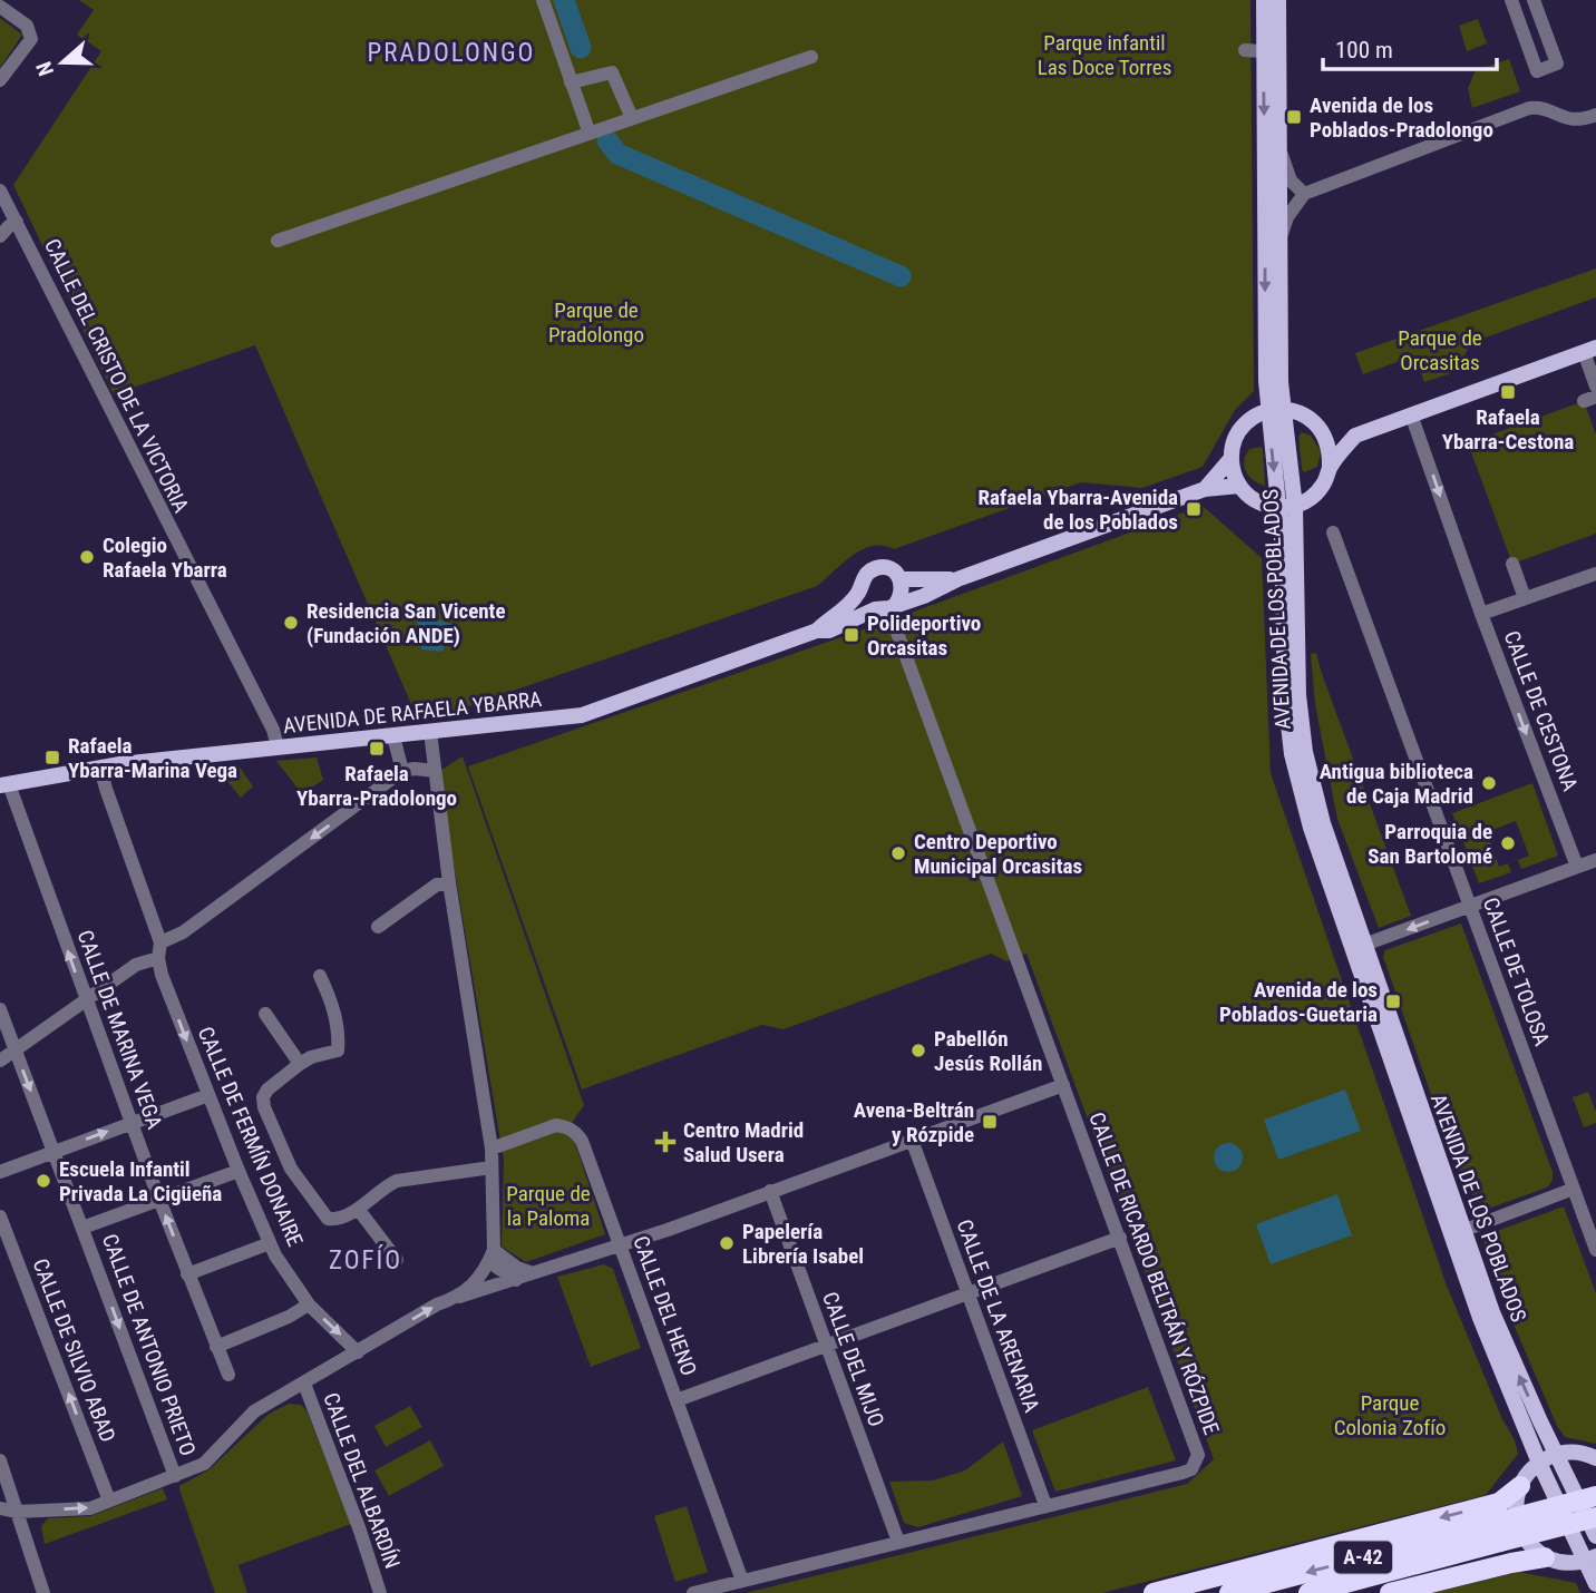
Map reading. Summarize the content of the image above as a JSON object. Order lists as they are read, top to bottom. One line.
{"streets":{"highway":["A-42"],"main road":["AVENIDA DE LOS POBLADOS","AVENIDA DE RAFAELA YBARRA"],"street":["CALLE DEL CRISTO DE LA VICTORIA","CALLE DE CESTONA","CALLE DE TOLOSA","CALLE DE MARINA VEGA","CALLE DE FERMÍN DONAIRE","CALLE DE RICARDO BELTRÁN Y RÓZPIDE","CALLE DEL HENO","CALLE DE LA ARENARIA","CALLE DE ANTONIO PRIETO","CALLE DE SILVIO ABAD","CALLE DEL MIJO","CALLE DEL ALBARDÍN"]},"crossings":[["CALLE DEL CRISTO DE LA VICTORIA","AVENIDA DE RAFAELA YBARRA"],["AVENIDA DE LOS POBLADOS","AVENIDA DE RAFAELA YBARRA"],["AVENIDA DE RAFAELA YBARRA","CALLE DE MARINA VEGA"],["AVENIDA DE RAFAELA YBARRA","CALLE DE RICARDO BELTRÁN Y RÓZPIDE"],["CALLE DE RICARDO BELTRÁN Y RÓZPIDE","CALLE DEL HENO"],["CALLE DE RICARDO BELTRÁN Y RÓZPIDE","CALLE DE LA ARENARIA"],["CALLE DE RICARDO BELTRÁN Y RÓZPIDE","CALLE DEL MIJO"]],"one_way":["CALLE DE CESTONA","CALLE DE ANTONIO PRIETO","CALLE DE SILVIO ABAD"],"districts":["PRADOLONGO","ZOFÍO"],"parks":["Parque infantil Las Doce Torres","Parque de Pradolongo","Parque de Orcasitas","Parque de la Paloma","Parque Colonia Zofío"],"places":{"transit":["Avenida de los Poblados-Pradolongo","Rafaela Ybarra-Cestona","Rafaela Ybarra-Avenida de los Poblados","Polideportivo Orcasitas","Rafaela Ybarra-Pradolongo","Rafaela Ybarra-Marina Vega","Avenida de los Poblados-Guetaria","Avena-Beltrán y Rózpide"],"other":["Colegio Rafaela Ybarra","Residencia San Vicente (Fundación ANDE)","Antigua biblioteca de Caja Madrid","Parroquia de San Bartolomé","Centro Deportivo Municipal Orcasitas","Pabellón Jesús Rollán","Escuela Infantil Privada La Cigüeña","Papelería Librería Isabel"],"health":["Centro Madrid Salud Usera"]},"scale_bar":"100 m","north":"left"}
